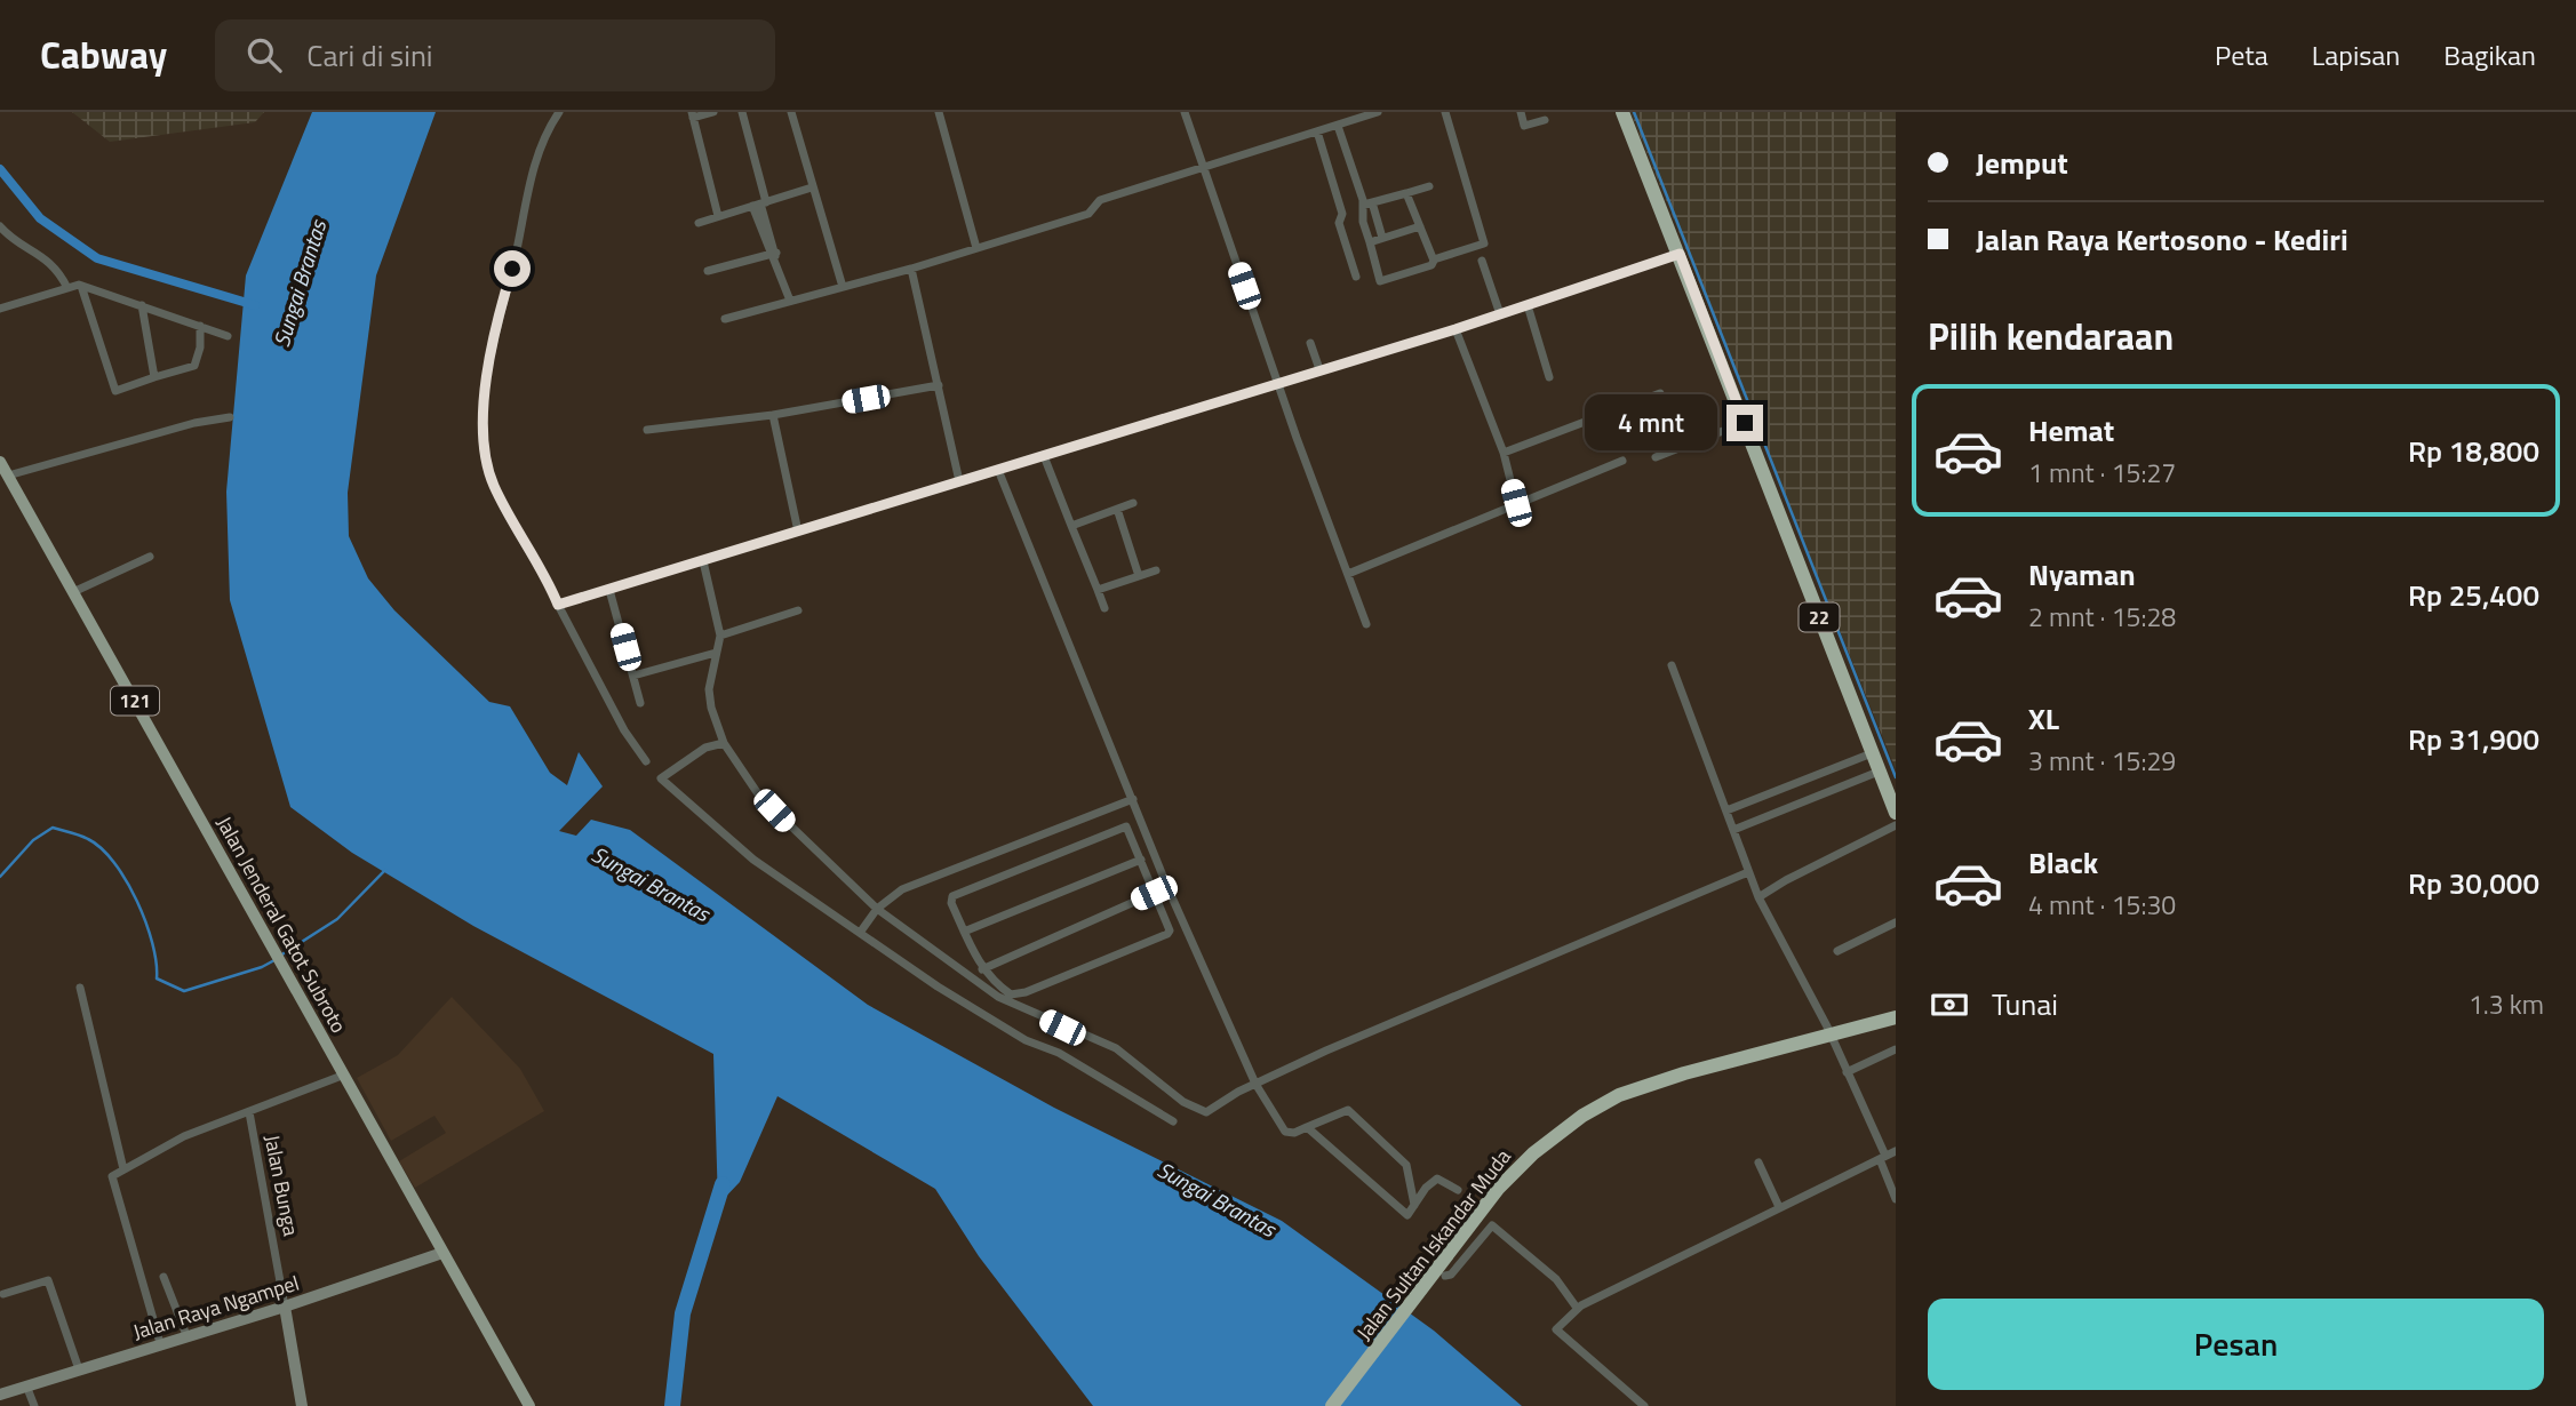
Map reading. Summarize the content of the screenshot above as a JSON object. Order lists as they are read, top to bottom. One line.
{"streets":{"highway":["22","Jalan Sultan Iskandar Muda"],"main road":["121","Jalan Jenderal Gatot Subroto"],"street":["Jalan Bunga","Jalan Raya Ngampel"]},"crossings":[["Jalan Jenderal Gatot Subroto","Jalan Raya Ngampel"],["Jalan Bunga","Jalan Raya Ngampel"]],"water":["Sungai Brantas"],"page":{"header":"Cabway","search":"Cari di sini","nav":["Peta","Lapisan","Bagikan"],"banner":["Jemput","Jalan Raya Kertosono - Kediri"],"heading":"Pilih kendaraan","list":[{"name":"Hemat","note":"1 mnt · 15:27","value":"Rp 18,800"},{"name":"Nyaman","note":"2 mnt · 15:28","value":"Rp 25,400"},{"name":"XL","note":"3 mnt · 15:29","value":"Rp 31,900"},{"name":"Black","note":"4 mnt · 15:30","value":"Rp 30,000"}],"bubble":"4 mnt","pay":["Tunai","1.3 km"],"buttons":"Pesan"}}
